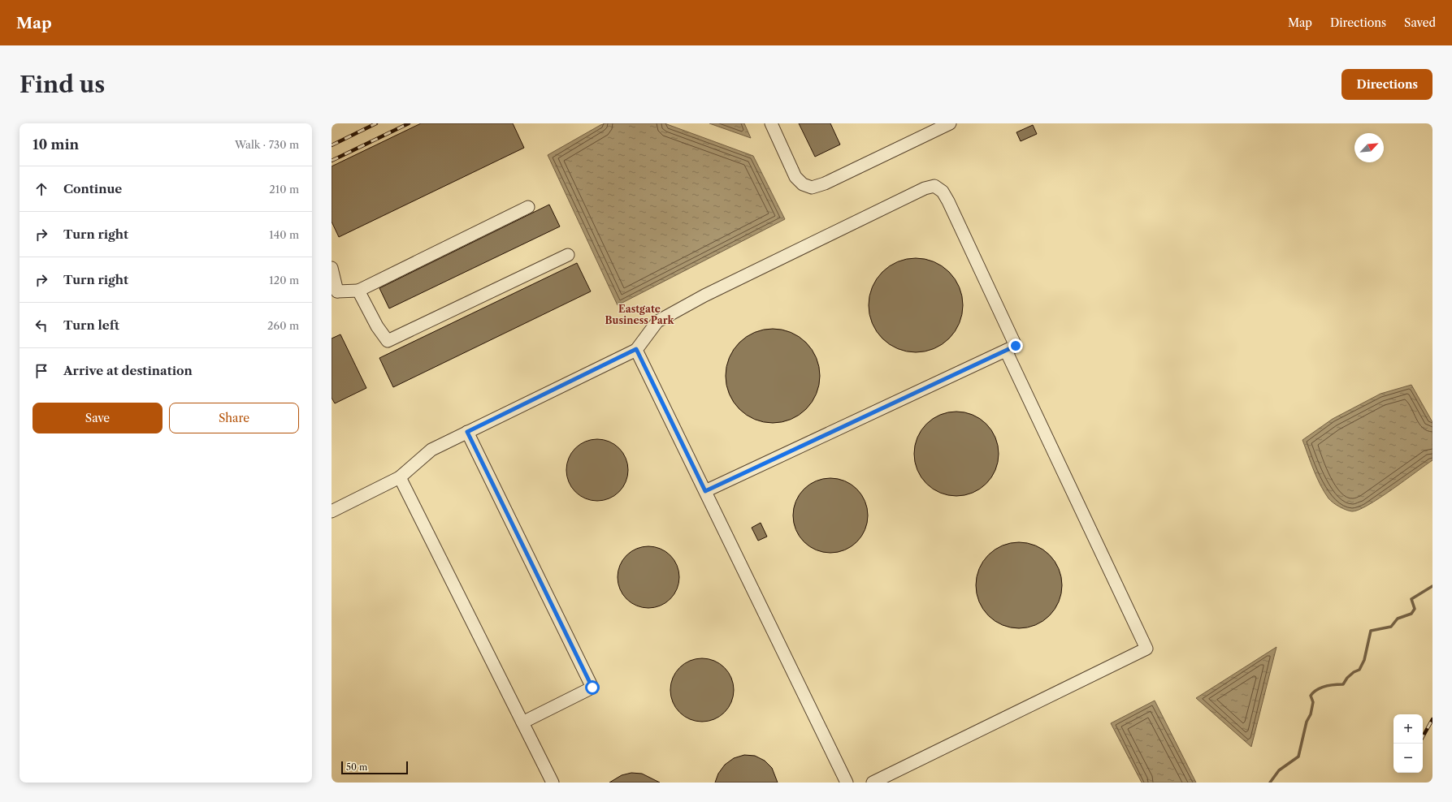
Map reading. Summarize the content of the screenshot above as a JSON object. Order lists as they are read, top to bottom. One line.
{"districts":["Eastgate Business Park"],"scale_bar":"50 m","north":"top right","page":{"header":"Map","nav":["Map","Directions","Saved"],"buttons":["Directions",["Save","Share"]],"title":"Find us","heading":["10 min","Walk · 730 m"],"list":[["Continue","210 m"],["Turn right","140 m"],["Turn right","120 m"],["Turn left","260 m"],"Arrive at destination"],"map_buttons":["+","−"],"scale":"50 m"}}
